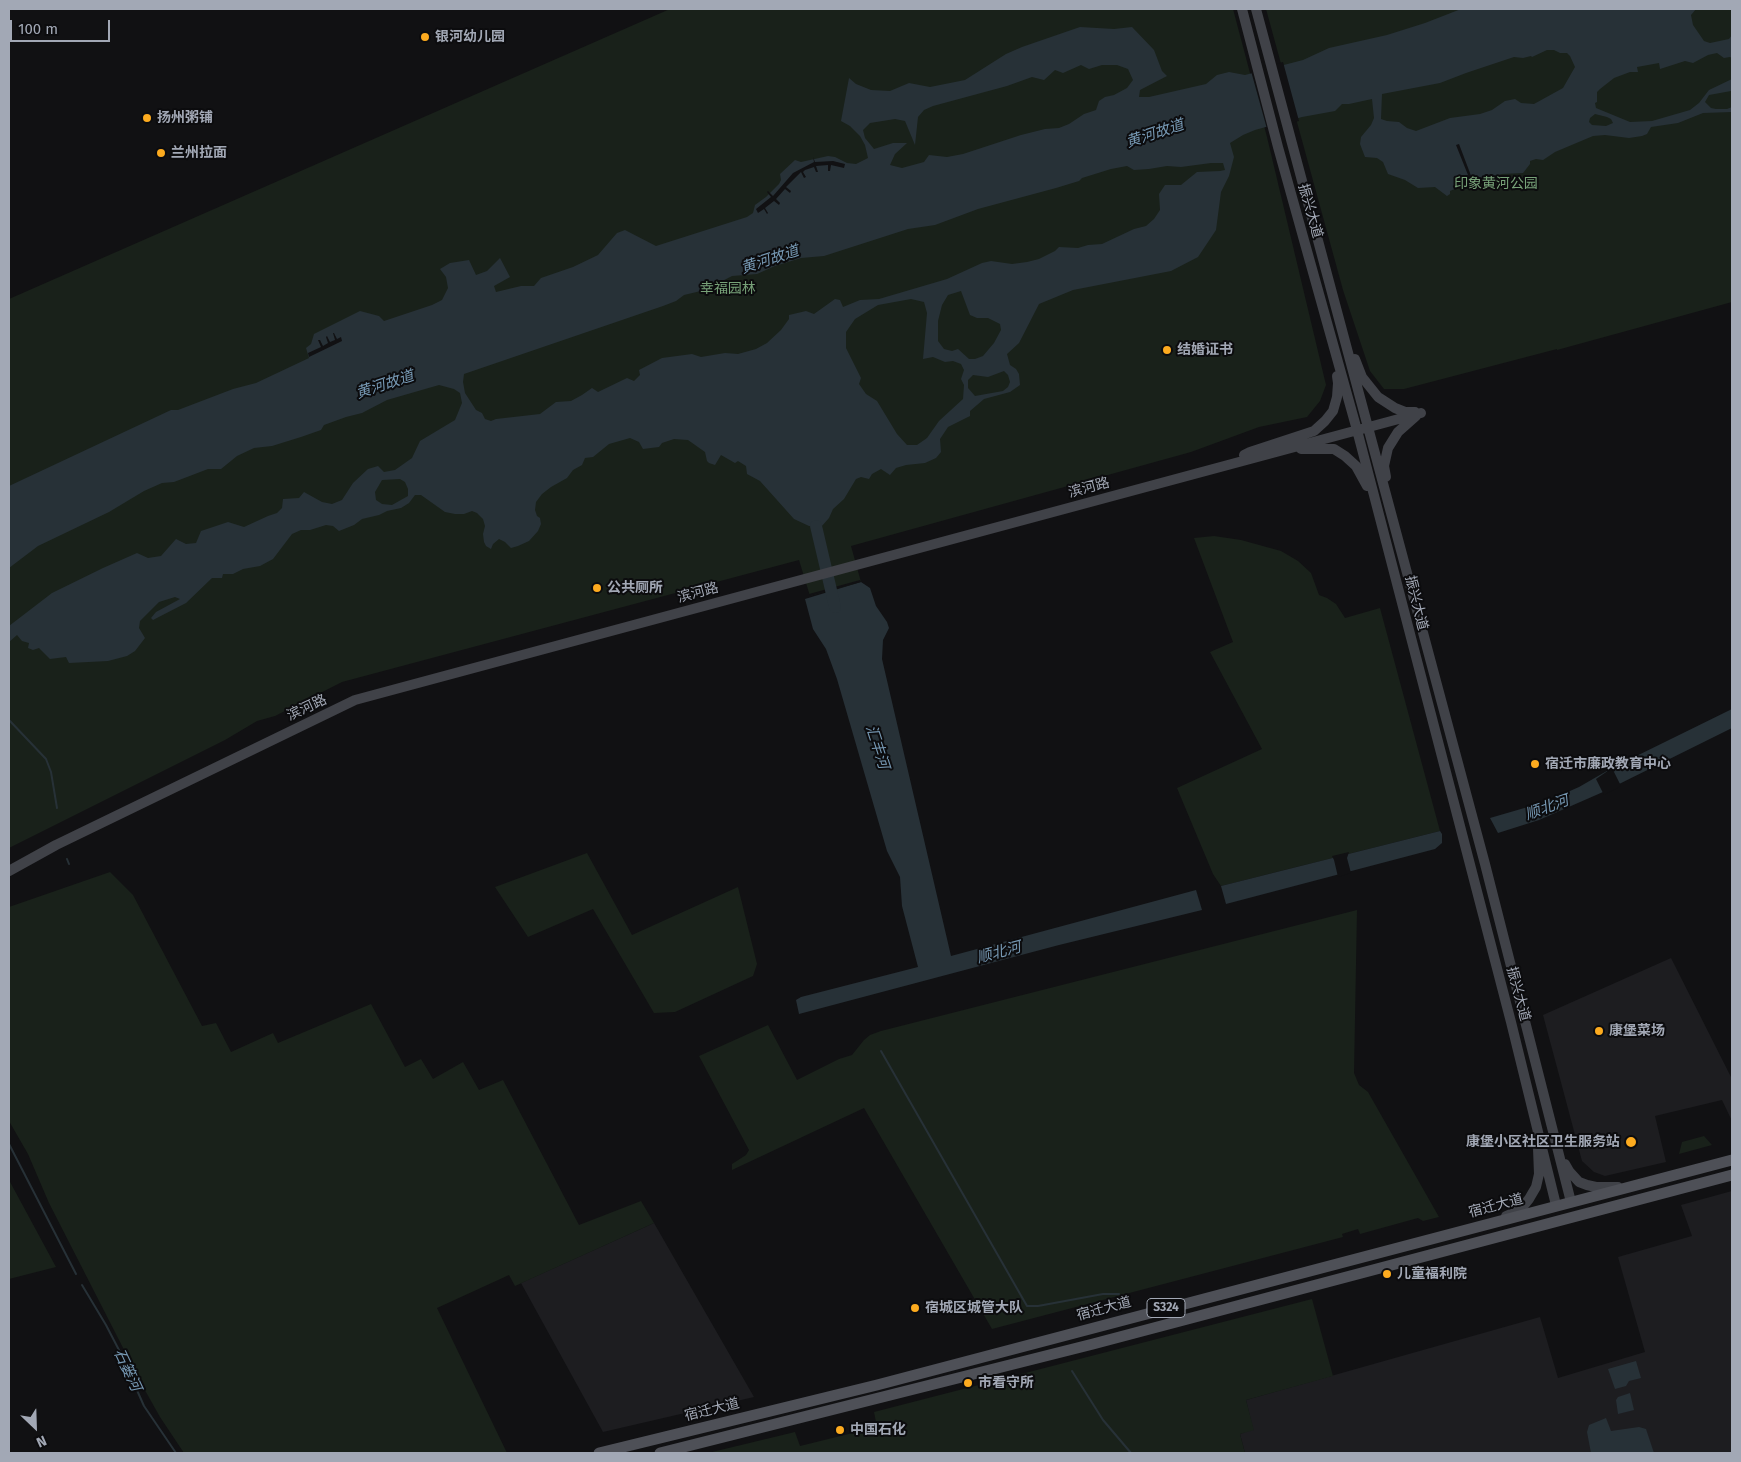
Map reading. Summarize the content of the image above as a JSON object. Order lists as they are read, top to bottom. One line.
{"streets":{"main road":["振兴大道","滨河路","宿迁大道","S324"]},"crossings":[["振兴大道","滨河路"],["振兴大道","宿迁大道"]],"water":["黄河故道","汇丰河","顺北河","石篓河"],"parks":["印象黄河公园","幸福园林"],"places":["银河幼儿园","扬州粥铺","兰州拉面","结婚证书","公共厕所","宿迁市廉政教育中心","康堡菜场","康堡小区社区卫生服务站","儿童福利院","宿城区城管大队","市看守所","中国石化"],"scale_bar":"100 m","north":"bottom right"}
